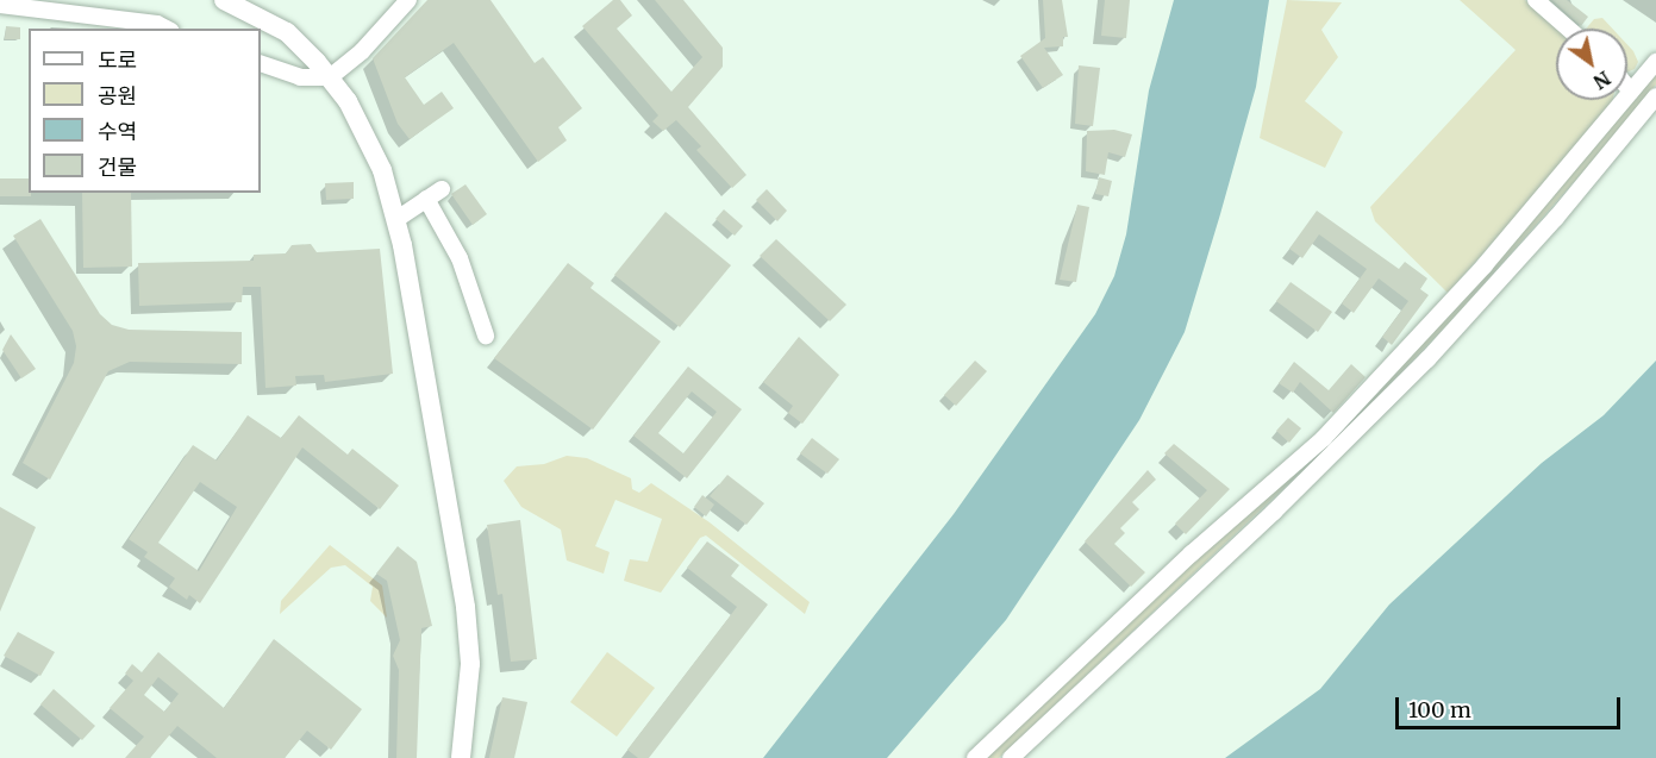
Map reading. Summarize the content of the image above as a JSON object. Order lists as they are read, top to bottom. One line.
{"legend":["도로","공원","수역","건물"],"scale_bar":"100 m","north":"bottom right"}
